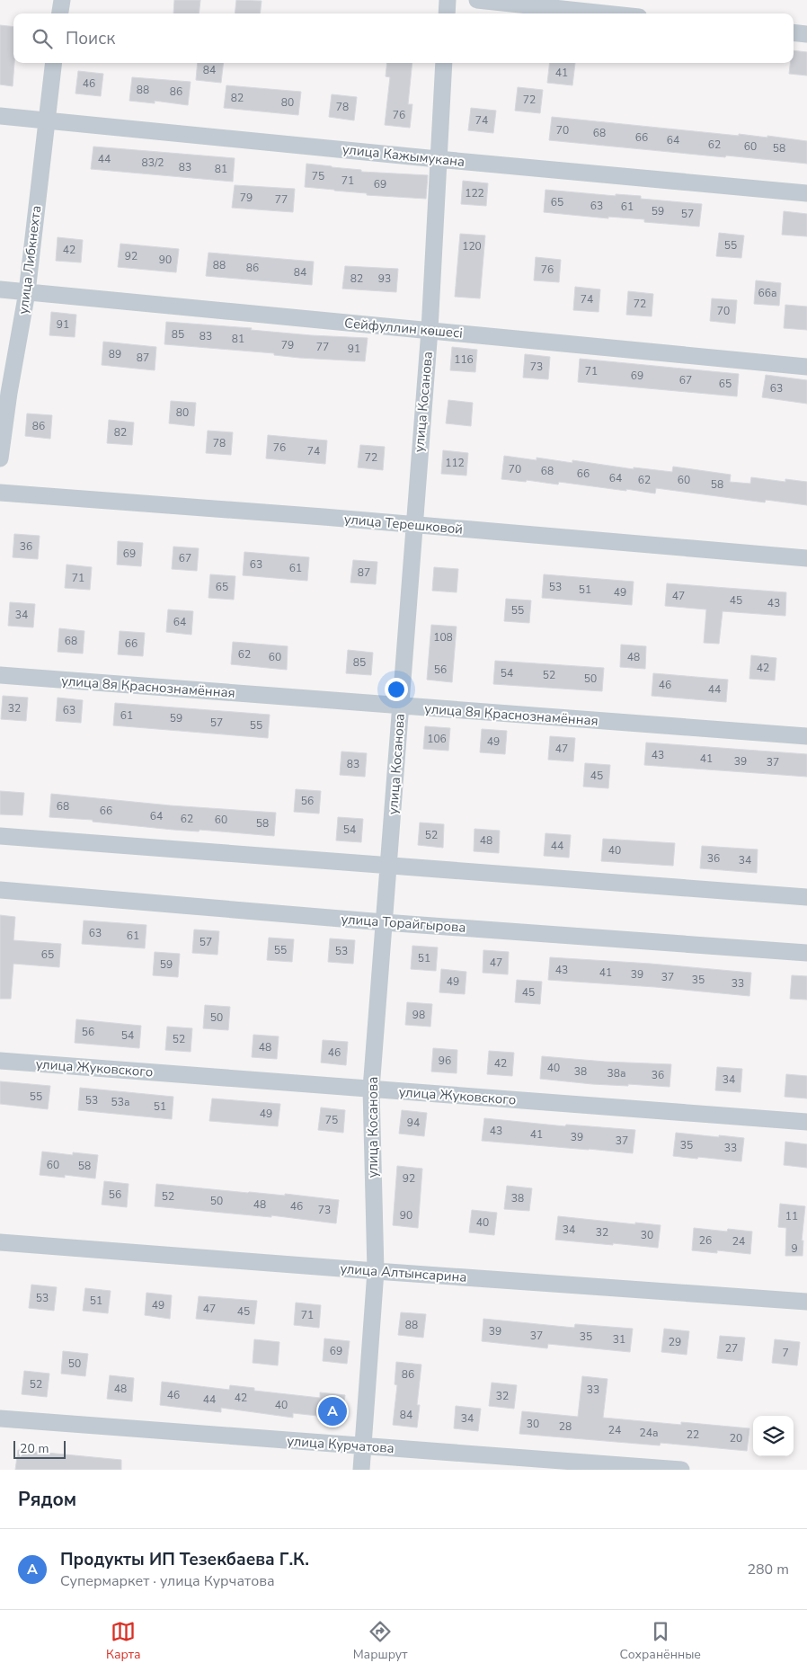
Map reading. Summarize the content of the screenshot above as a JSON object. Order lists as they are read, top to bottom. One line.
{"streets":{"street":["улица Кажымукана","улица Либкнехта","Сейфуллин көшесі","улица Косанова","улица Терешковой","улица 8я Краснознамённая","улица Торайгырова","улица Жуковского","улица Алтынсарина","улица Курчатова"]},"crossings":[["улица Кажымукана","улица Либкнехта"],["улица Кажымукана","улица Косанова"],["улица Либкнехта","Сейфуллин көшесі"],["Сейфуллин көшесі","улица Косанова"],["улица Косанова","улица Терешковой"],["улица Косанова","улица 8я Краснознамённая"],["улица Косанова","улица Торайгырова"],["улица Косанова","улица Жуковского"],["улица Косанова","улица Алтынсарина"],["улица Косанова","улица Курчатова"]],"house_numbers":["84","41","46","88","86","82","72","80","78","76","74","70","68","66","64","62","60","58","44","83/2","83","81","75","71","69","122","79","77","65","63","61","59","57","55","120","42","92","90","88","86","76","84","82","93","66а","74","72","70","91","85","83","81","79","77","91","89","87","116","73","71","69","67","65","63","80","86","82","78","76","74","72","112","70","68","66","64","62","60","58","36","69","67","63","61","87","71","65","53","51","49","47","45","43","55","34","64","108","68","66","62","60","48","85","42","56","54","52","50","46","44","32","63","61","59","57","55","106","49","47","43","41","39","37","83","45","56","68","66","64","62","60","58","54","52","48","44","40","36","34","63","61","57","55","53","65","51","47","59","43","41","39","37","35","49","33","45","98","50","56","54","52","48","46","96","42","40","38","38а","36","34","55","53","53а","51","49","75","94","43","41","39","37","35","33","60","58","92","56","52","38","50","48","46","73","90","11","40","34","32","30","26","24","9","53","51","49","47","45","71","88","39","37","35","31","29","27","69","7","50","86","52","48","33","46","32","42","44","40","84","34","30","28","24","24а","22","20"],"scale_bar":"20 m","page":{"search":"Поиск","pins":"A","scale":"20 m","heading":"Рядом","list":[{"mark":"A","name":"Продукты ИП Тезекбаева Г.К.","note":"Супермаркет · улица Курчатова","value":"280 m"}],"nav":["Карта","Маршрут","Сохранённые"]}}
